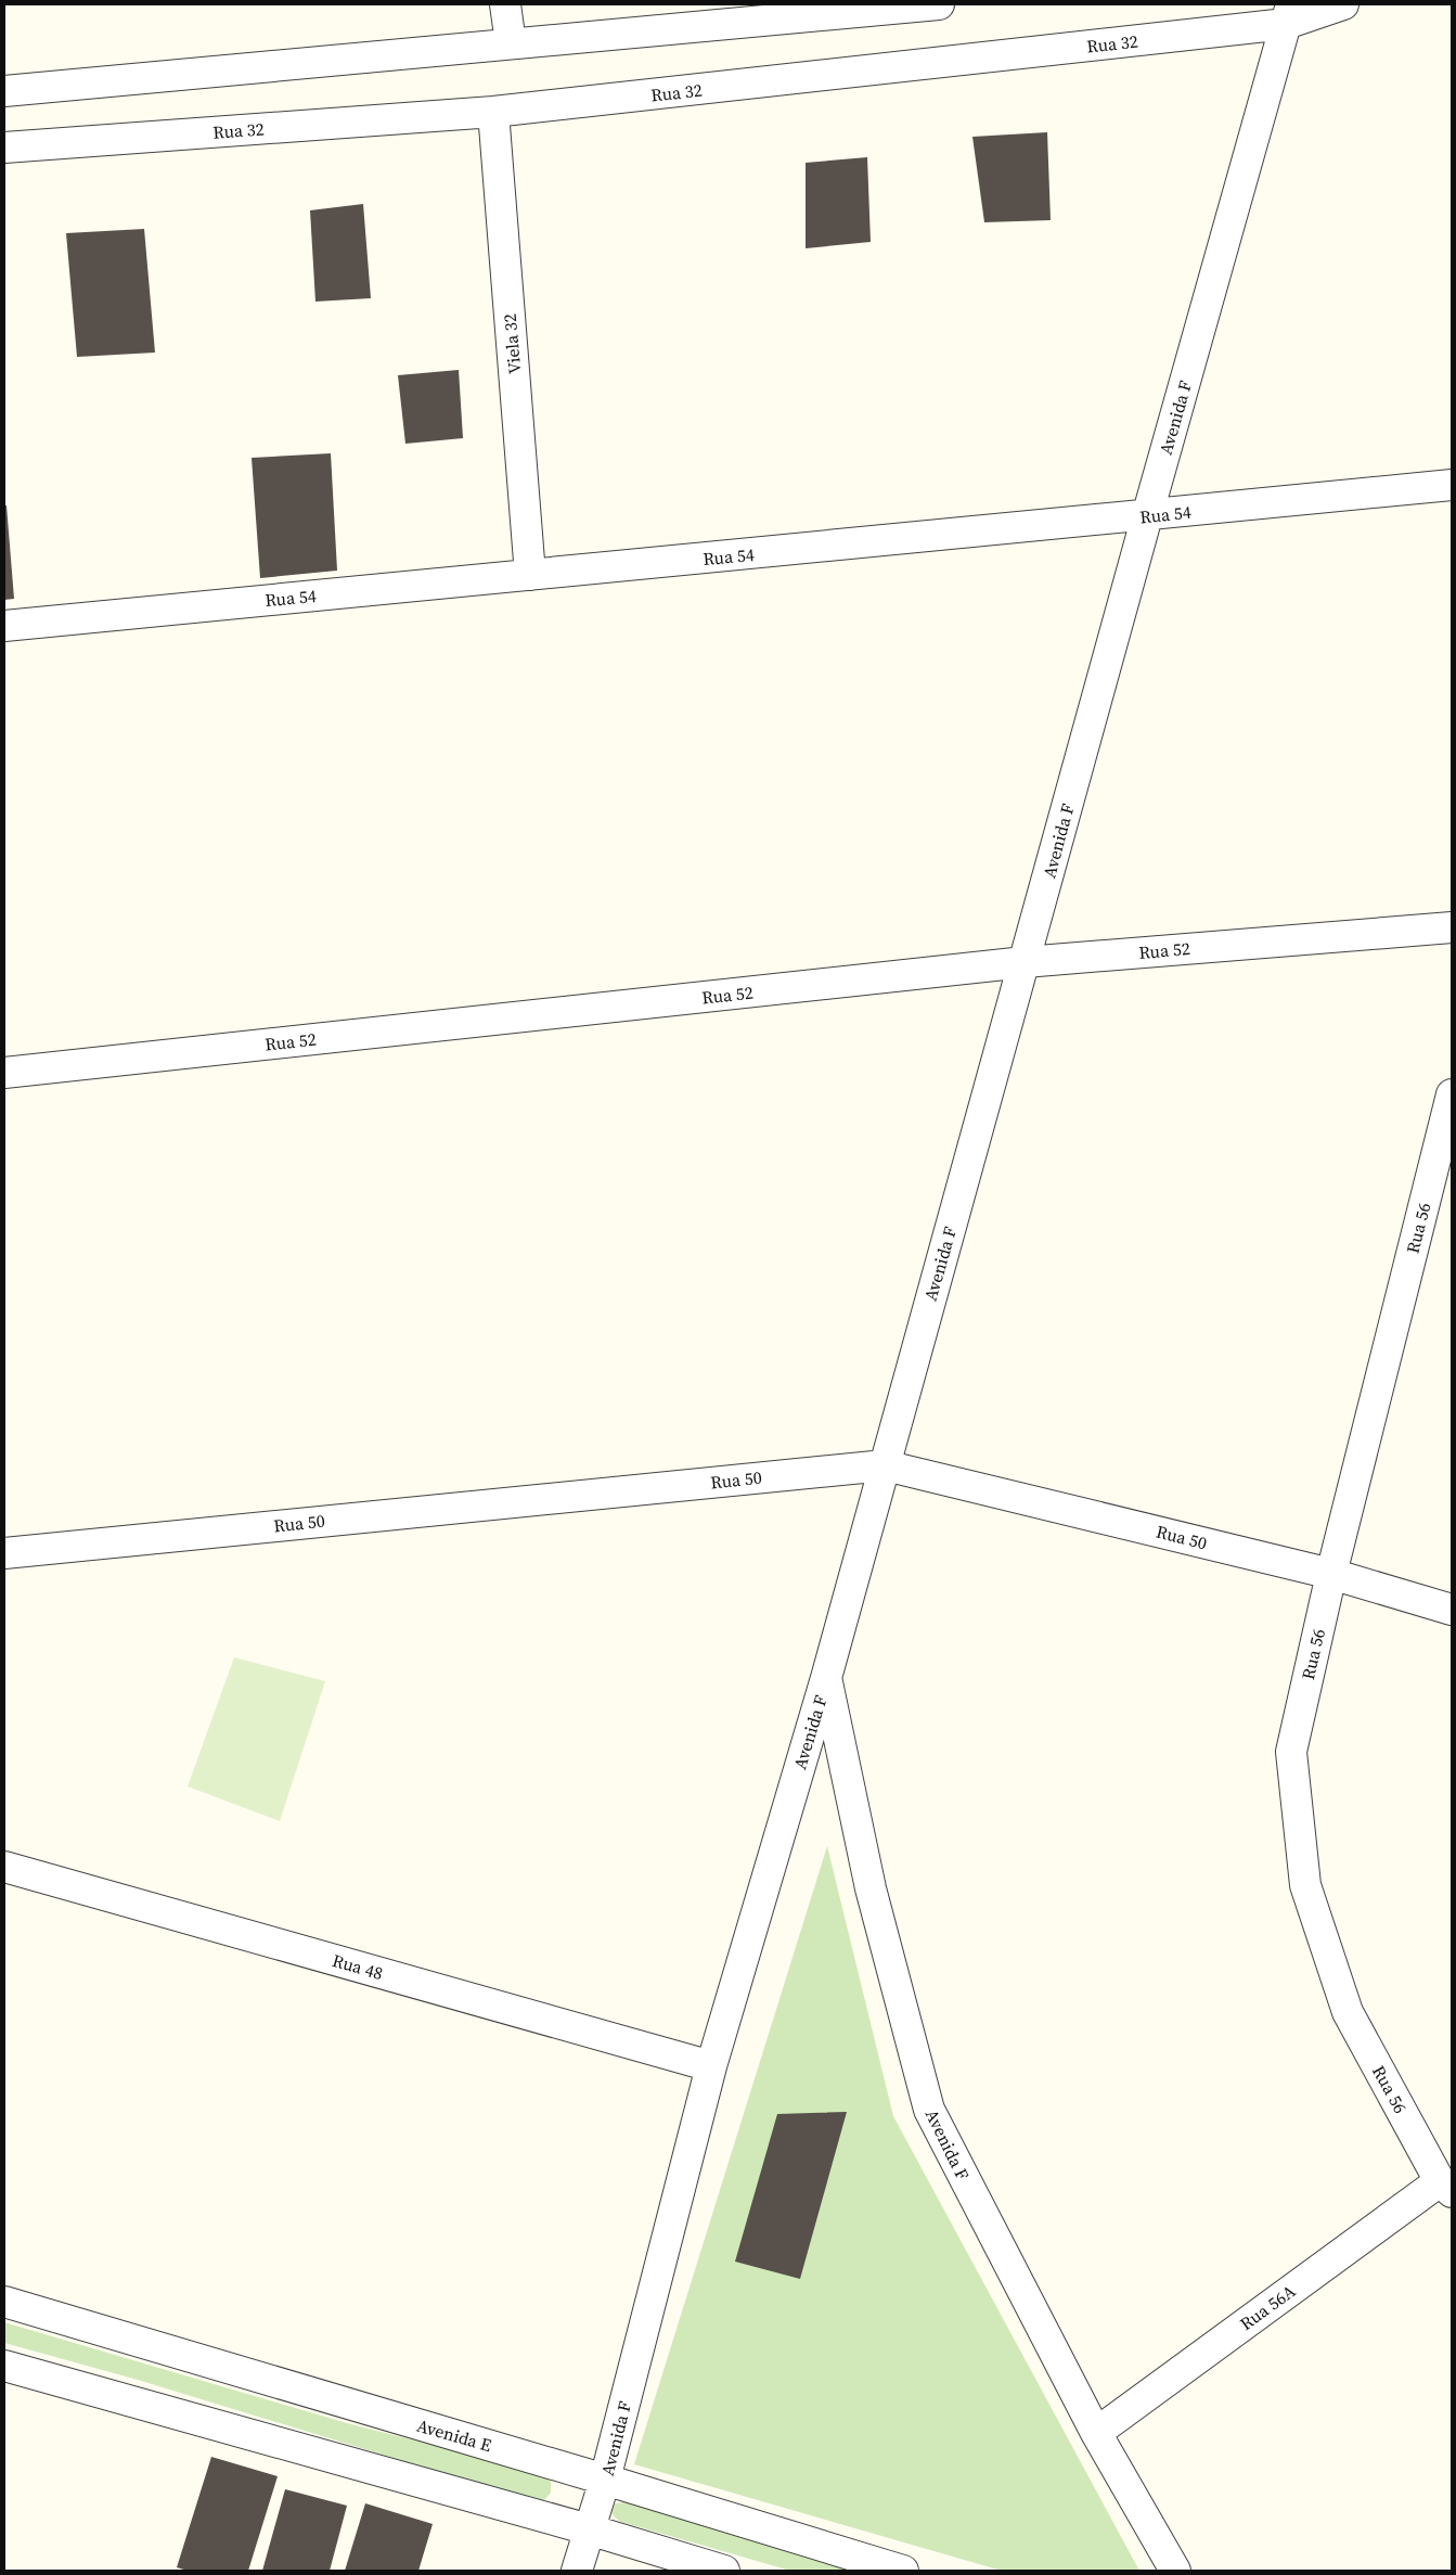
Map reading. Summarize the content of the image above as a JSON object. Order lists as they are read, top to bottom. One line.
{"streets":{"street":["Rua 32","Viela 32","Avenida F","Rua 54","Rua 52","Rua 56","Rua 50","Rua 48","Rua 56A","Avenida E"]},"crossings":[["Rua 32","Viela 32"],["Rua 32","Avenida F"],["Viela 32","Rua 54"],["Avenida F","Rua 54"],["Avenida F","Rua 52"],["Avenida F","Rua 50"],["Avenida F","Rua 48"],["Avenida F","Rua 56A"],["Avenida F","Avenida E"],["Rua 56","Rua 50"],["Rua 56","Rua 56A"]]}
